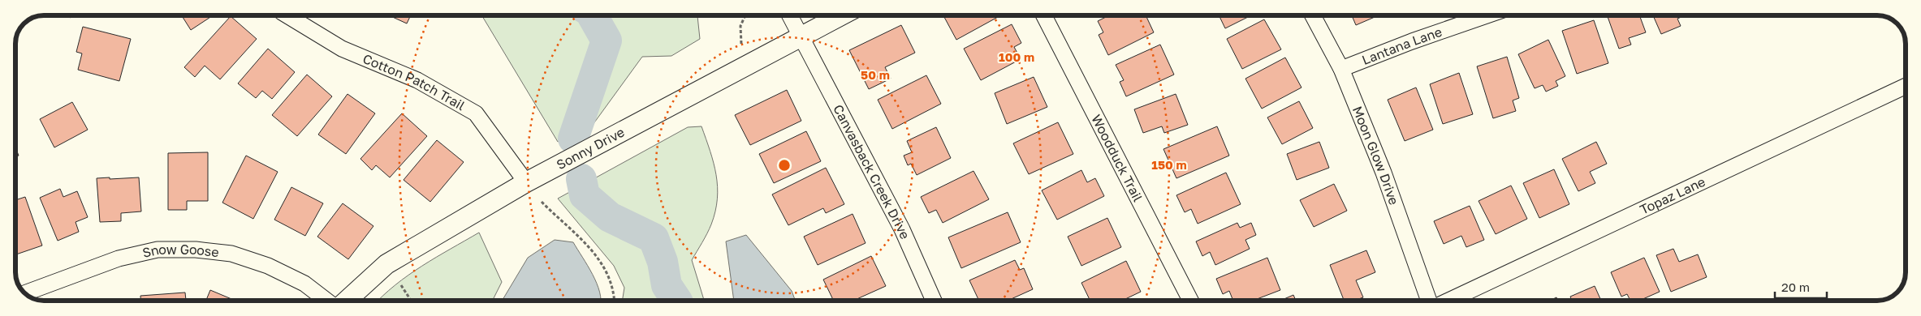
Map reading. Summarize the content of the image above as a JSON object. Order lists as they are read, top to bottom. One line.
{"streets":{"street":["Lantana Lane","Cotton Patch Trail","Sonny Drive","Moon Glow Drive","Woodduck Trail","Canvasback Creek Drive","Topaz Lane","Snow Goose"]},"crossings":[["Lantana Lane","Moon Glow Drive"],["Cotton Patch Trail","Sonny Drive"],["Sonny Drive","Canvasback Creek Drive"]],"scale_bar":"20 m","rings":["100 m","50 m","150 m"]}
